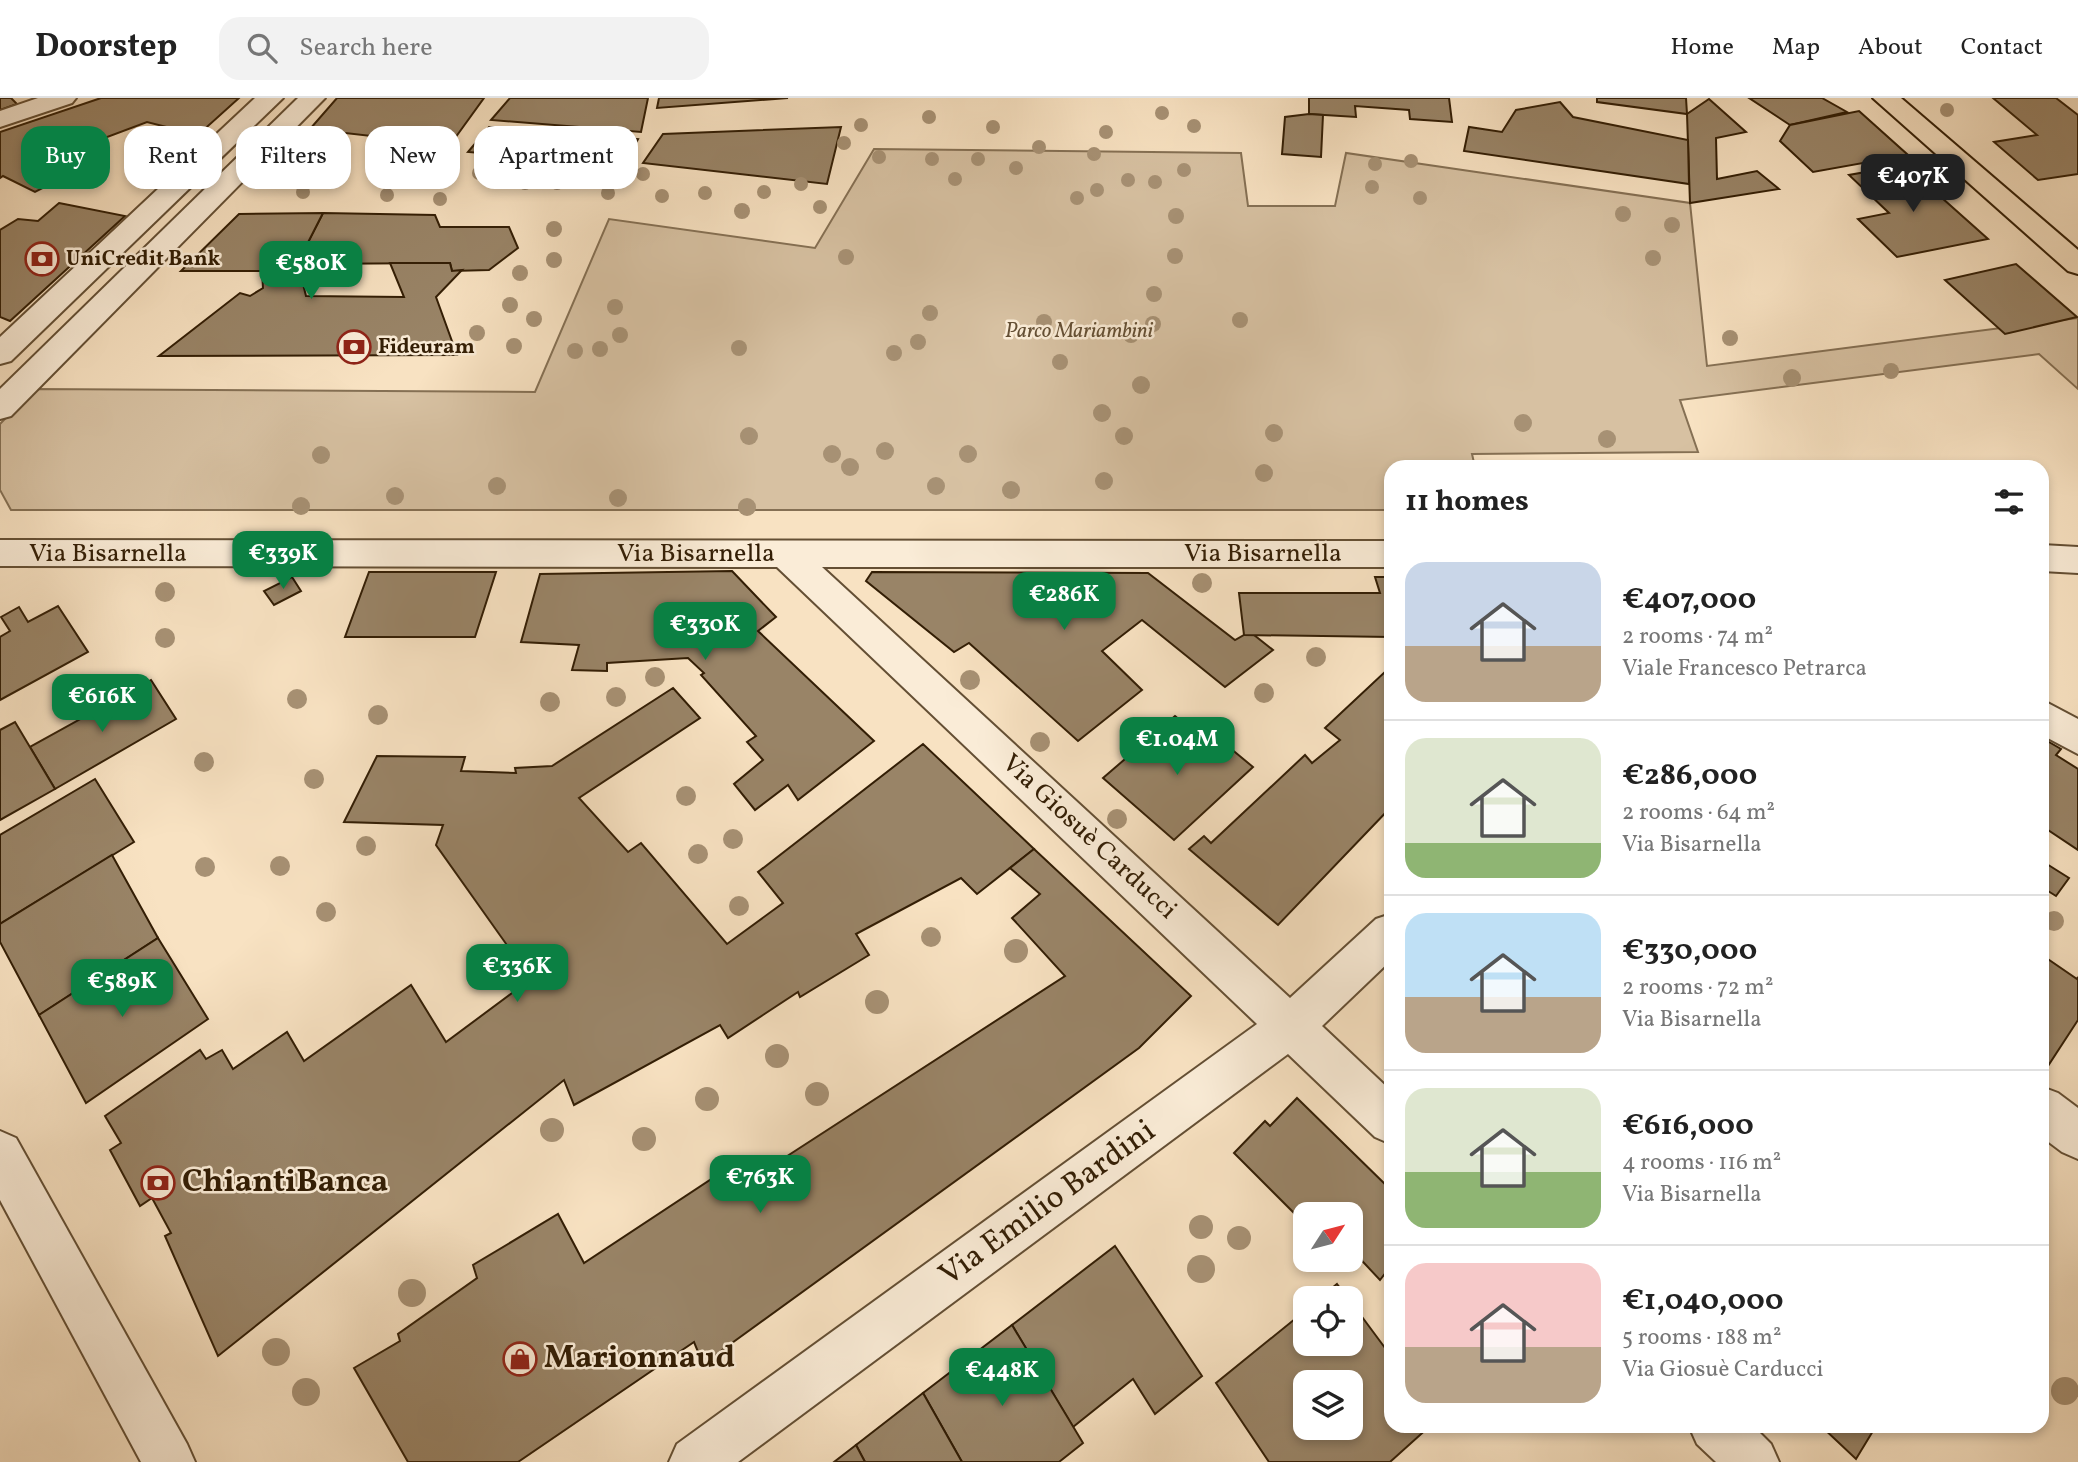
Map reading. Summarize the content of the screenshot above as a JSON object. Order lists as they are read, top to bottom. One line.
{"streets":{"street":["Via Bisarnella","Via Giosuè Carducci","Via Emilio Bardini"]},"crossings":[["Via Bisarnella","Via Giosuè Carducci"],["Via Giosuè Carducci","Via Emilio Bardini"]],"parks":["Parco Mariambini"],"places":{"bank":["UniCredit Bank","Fideuram","ChiantiBanca"],"shop":["Marionnaud"]},"north":"top right","page":{"header":"Doorstep","search":"Search here","nav":["Home","Map","About","Contact"],"chip":["Buy","Rent","Filters","New","Apartment"],"price":["€407K","€580K","€339K","€286K","€330K","€616K","€1.04M","€336K","€589K","€763K","€448K"],"heading":"11 homes","list":[{"name":"€407,000","note":"2 rooms · 74 m² · Viale Francesco Petrarca"},{"name":"€286,000","note":"2 rooms · 64 m² · Via Bisarnella"},{"name":"€330,000","note":"2 rooms · 72 m² · Via Bisarnella"},{"name":"€616,000","note":"4 rooms · 116 m² · Via Bisarnella"},{"name":"€1,040,000","note":"5 rooms · 188 m² · Via Giosuè Carducci"}]}}
